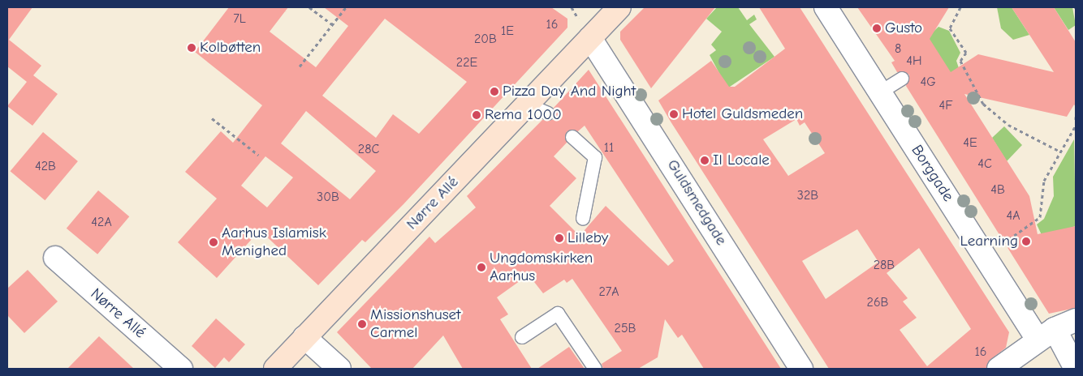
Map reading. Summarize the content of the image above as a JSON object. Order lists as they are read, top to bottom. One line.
{"streets":{"street":["Borggade","Guldsmedgade","Nørre Allé"]},"crossings":[["Guldsmedgade","Nørre Allé"]],"places":["Gusto","Kolbøtten","Pizza Day And Night","Hotel Guldsmeden","Rema 1000","Il Locale","Lilleby","Learning","Aarhus Islamisk Menighed","Ungdomskirken Aarhus","Missionshuset Carmel"],"house_numbers":["7L","16","1E","20B","8","4H","22E","4G","4F","4E","11","28C","4C","42B","4B","32B","30B","4A","42A","28B","27A","26B","25B","16"]}
